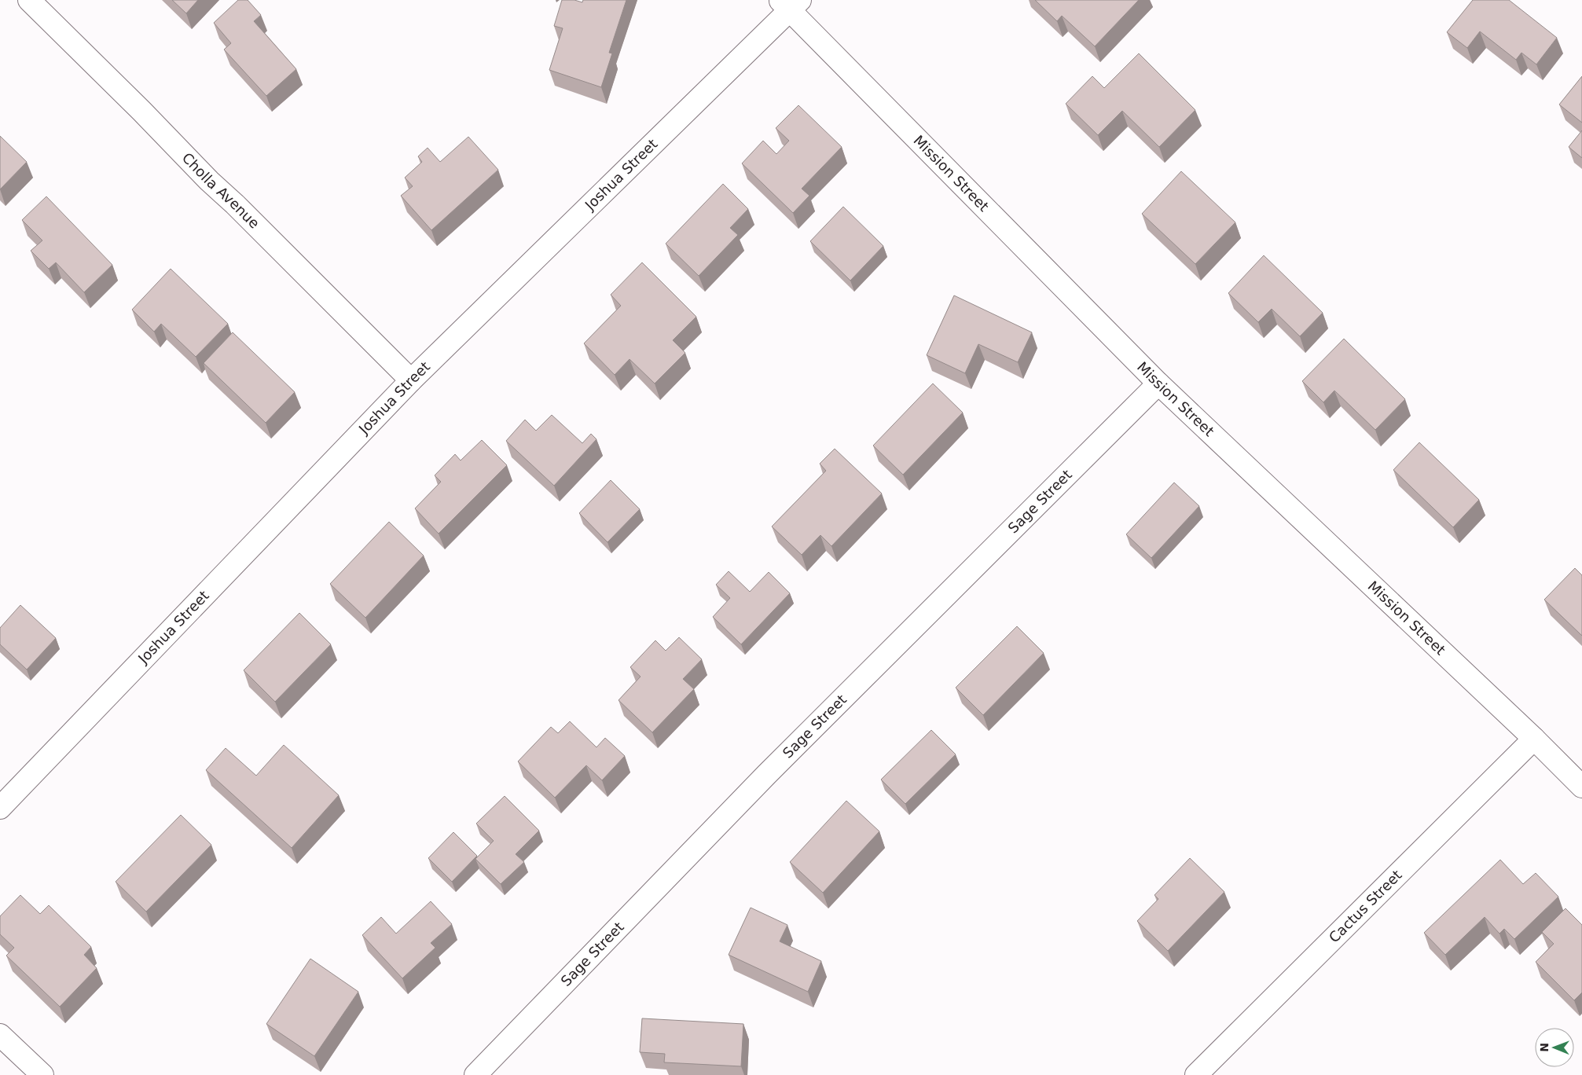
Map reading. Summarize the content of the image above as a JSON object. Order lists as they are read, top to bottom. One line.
{"streets":{"street":["Mission Street","Joshua Street","Cholla Avenue","Sage Street","Cactus Street"]},"crossings":[["Mission Street","Joshua Street"],["Mission Street","Sage Street"],["Mission Street","Cactus Street"],["Joshua Street","Cholla Avenue"]],"north":"left"}
